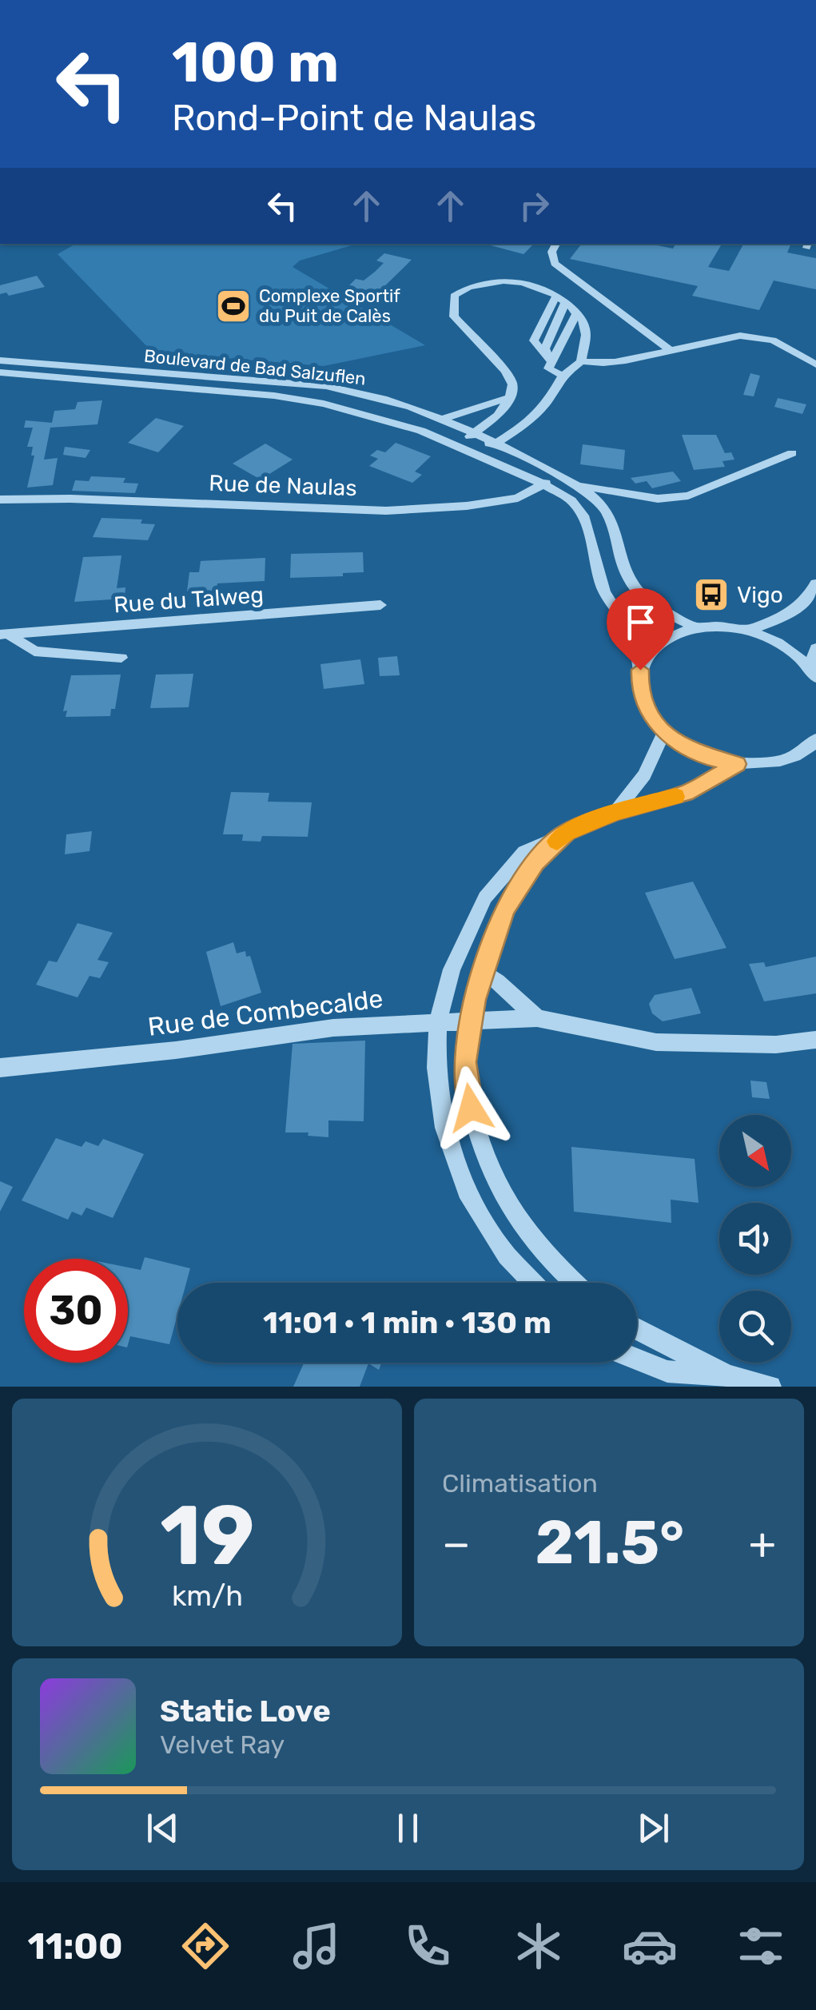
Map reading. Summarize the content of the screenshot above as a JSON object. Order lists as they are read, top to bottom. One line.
{"streets":{"street":["Boulevard de Bad Salzuflen","Rue de Naulas","Rue du Talweg","Rue de Combecalde"]},"crossings":[["Boulevard de Bad Salzuflen","Rue de Naulas"]],"places":{"sports":["Complexe Sportif du Puit de Calès"],"bus stop":["Vigo"]},"north":"bottom right","page":{"turn":["100 m","Rond-Point de Naulas"],"limit":"30","trip":"11:01 · 1 min · 130 m","tile":"Climatisation","heat":["−","21.5°","+"],"song":["Static Love","Velvet Ray"],"tabs":"11:00","gauge":["19","km/h"]}}
